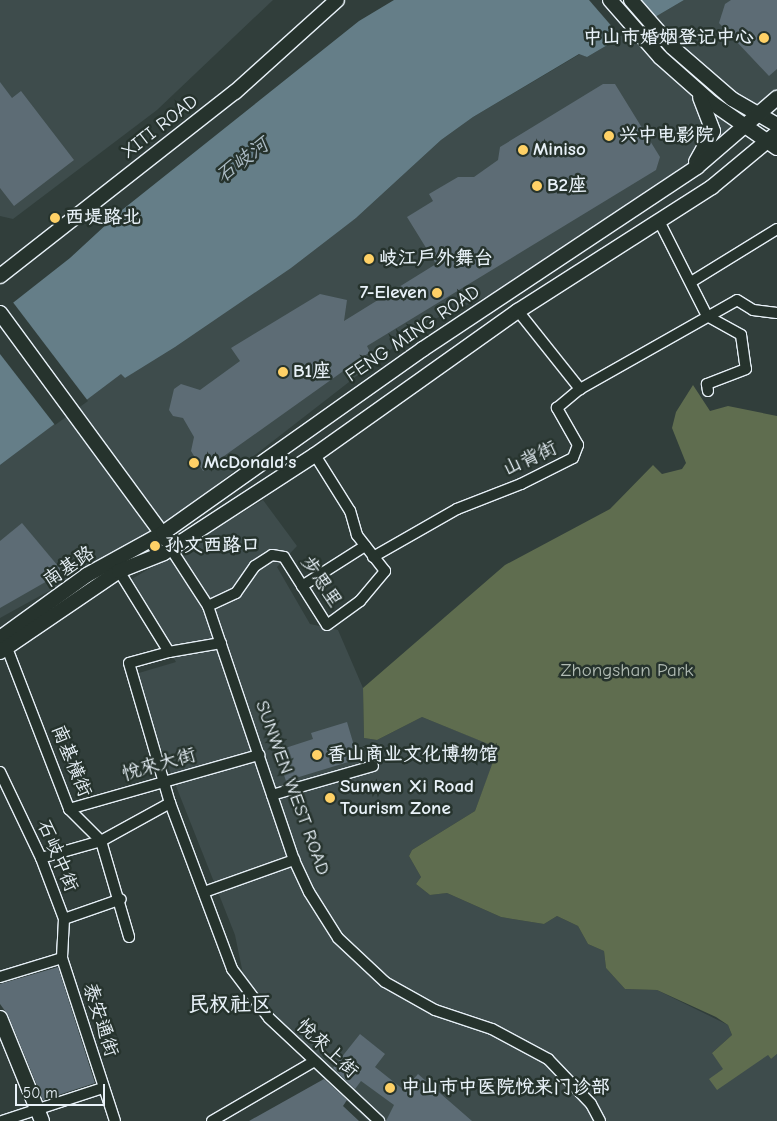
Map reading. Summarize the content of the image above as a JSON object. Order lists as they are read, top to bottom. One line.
{"streets":{"main road":["XITI ROAD","FENG MING ROAD","南基路","SUNWEN WEST ROAD"],"street":["山背街","步思里","南基橫街","悅來大街","石岐中街","泰安通街","悅來上街"]},"crossings":[["FENG MING ROAD","南基路"],["FENG MING ROAD","SUNWEN WEST ROAD"],["山背街","步思里"],["南基路","南基橫街"],["南基路","SUNWEN WEST ROAD"],["步思里","SUNWEN WEST ROAD"],["南基橫街","悅來大街"],["悅來大街","SUNWEN WEST ROAD"],["悅來大街","悅來上街"],["石岐中街","泰安通街"]],"districts":["民权社区"],"water":["石岐河"],"parks":["Zhongshan Park"],"places":["中山市婚姻登记中心","兴中电影院","Miniso","B2座","西堤路北","岐江户外舞台","7-Eleven","B1座","McDonald's","孙文西路口","香山商业文化博物馆","Sunwen Xi Road Tourism Zone","中山市中医院悦来门诊部"],"scale_bar":"50 m"}
